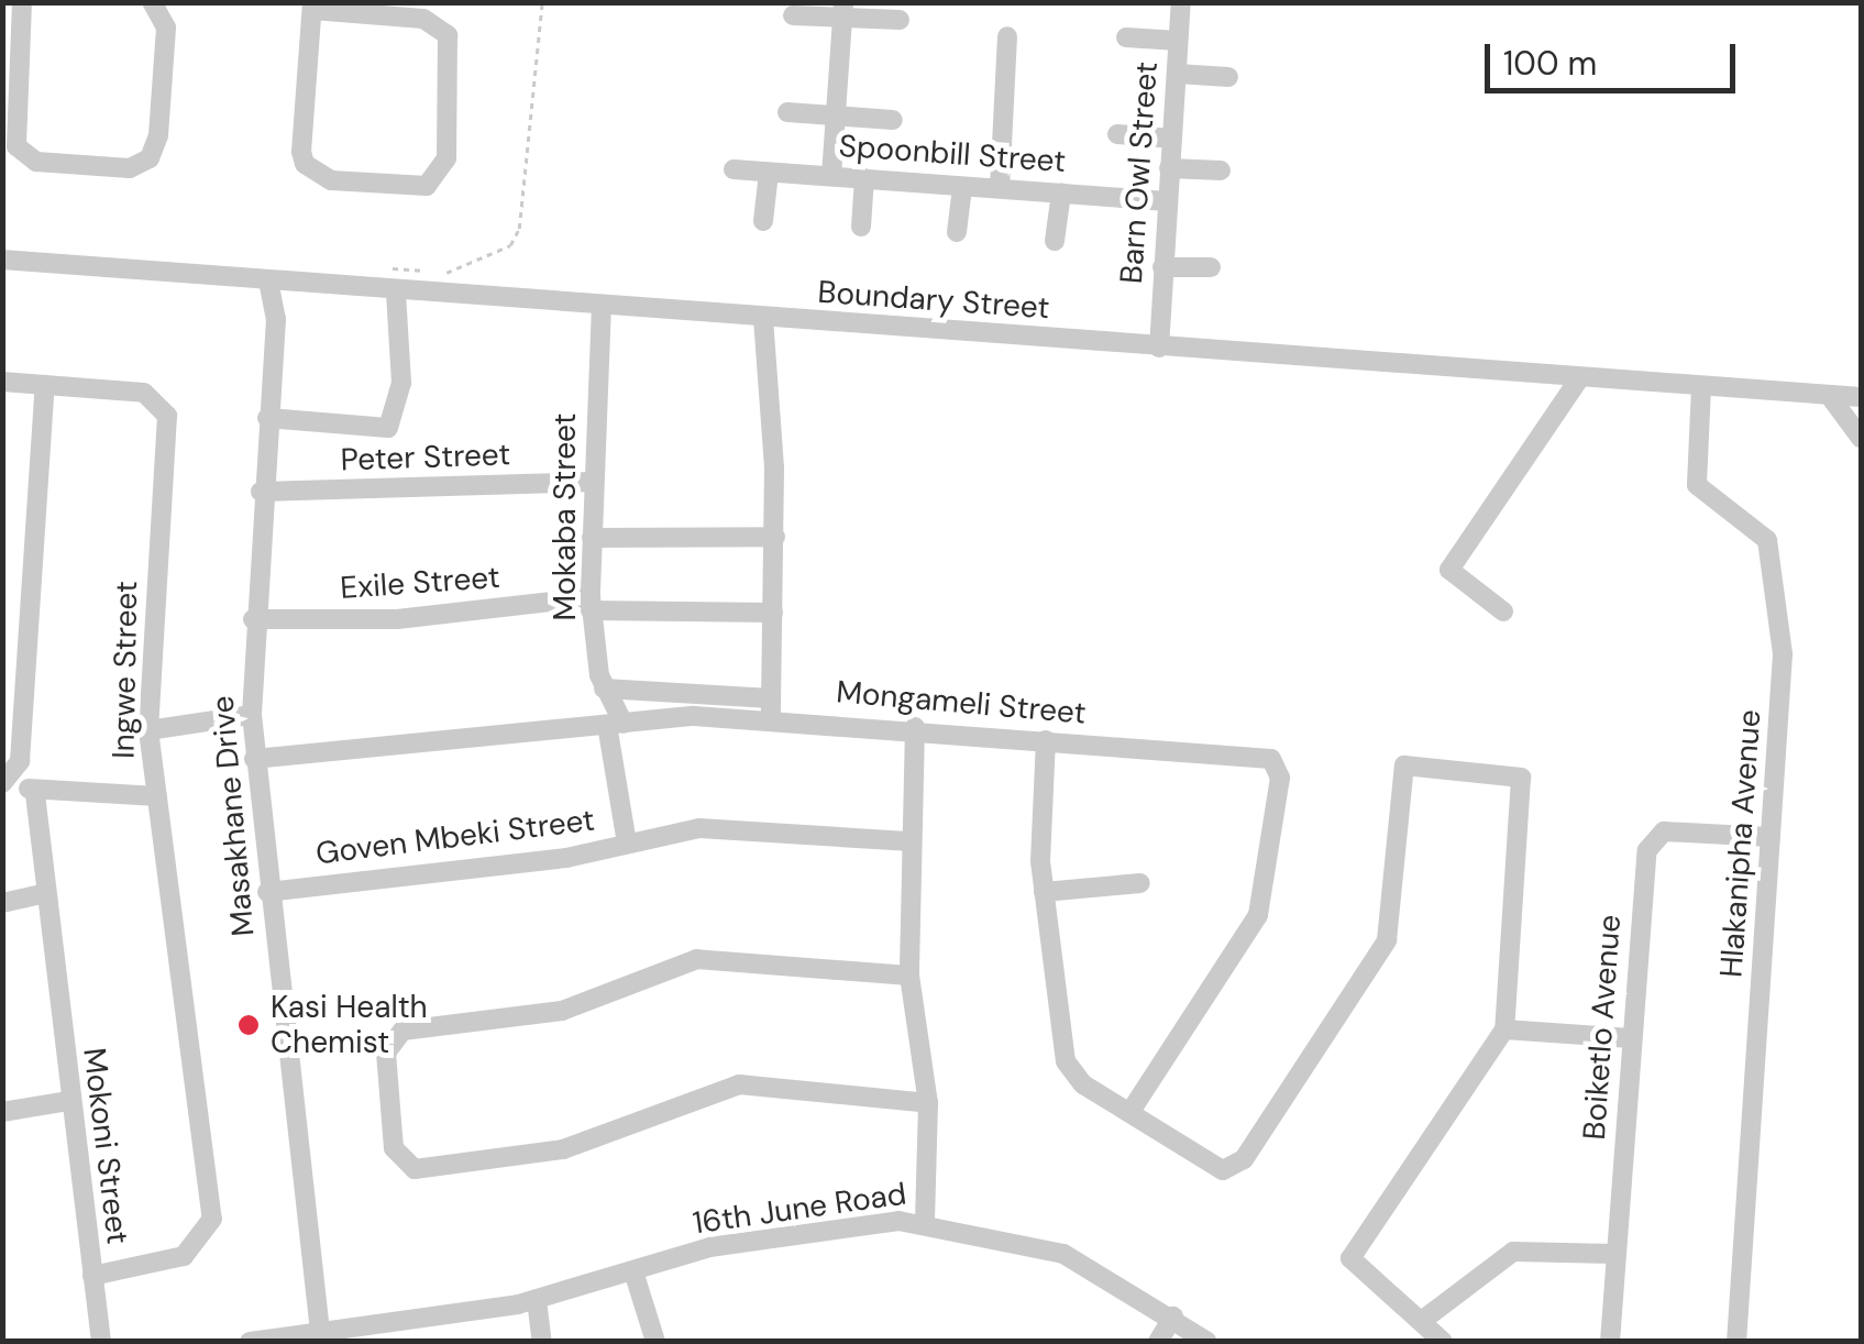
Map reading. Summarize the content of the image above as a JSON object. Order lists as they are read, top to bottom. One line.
{"streets":{"street":["Spoonbill Street","Barn Owl Street","Boundary Street","Peter Street","Mokaba Street","Exile Street","Ingwe Street","Mongameli Street","Masakhane Drive","Goven Mbeki Street","Hlakanipha Avenue","Boiketlo Avenue","Mokoni Street","16th June Road"]},"crossings":[["Spoonbill Street","Barn Owl Street"],["Barn Owl Street","Boundary Street"],["Boundary Street","Mokaba Street"],["Boundary Street","Masakhane Drive"],["Boundary Street","Hlakanipha Avenue"],["Peter Street","Mokaba Street"],["Peter Street","Masakhane Drive"],["Mokaba Street","Exile Street"],["Mokaba Street","Mongameli Street"],["Mokaba Street","Goven Mbeki Street"],["Exile Street","Masakhane Drive"],["Ingwe Street","Mokoni Street"],["Mongameli Street","Masakhane Drive"],["Masakhane Drive","Goven Mbeki Street"],["Masakhane Drive","16th June Road"],["Hlakanipha Avenue","Boiketlo Avenue"]],"places":["Kasi Health Chemist"],"scale_bar":"100 m"}
